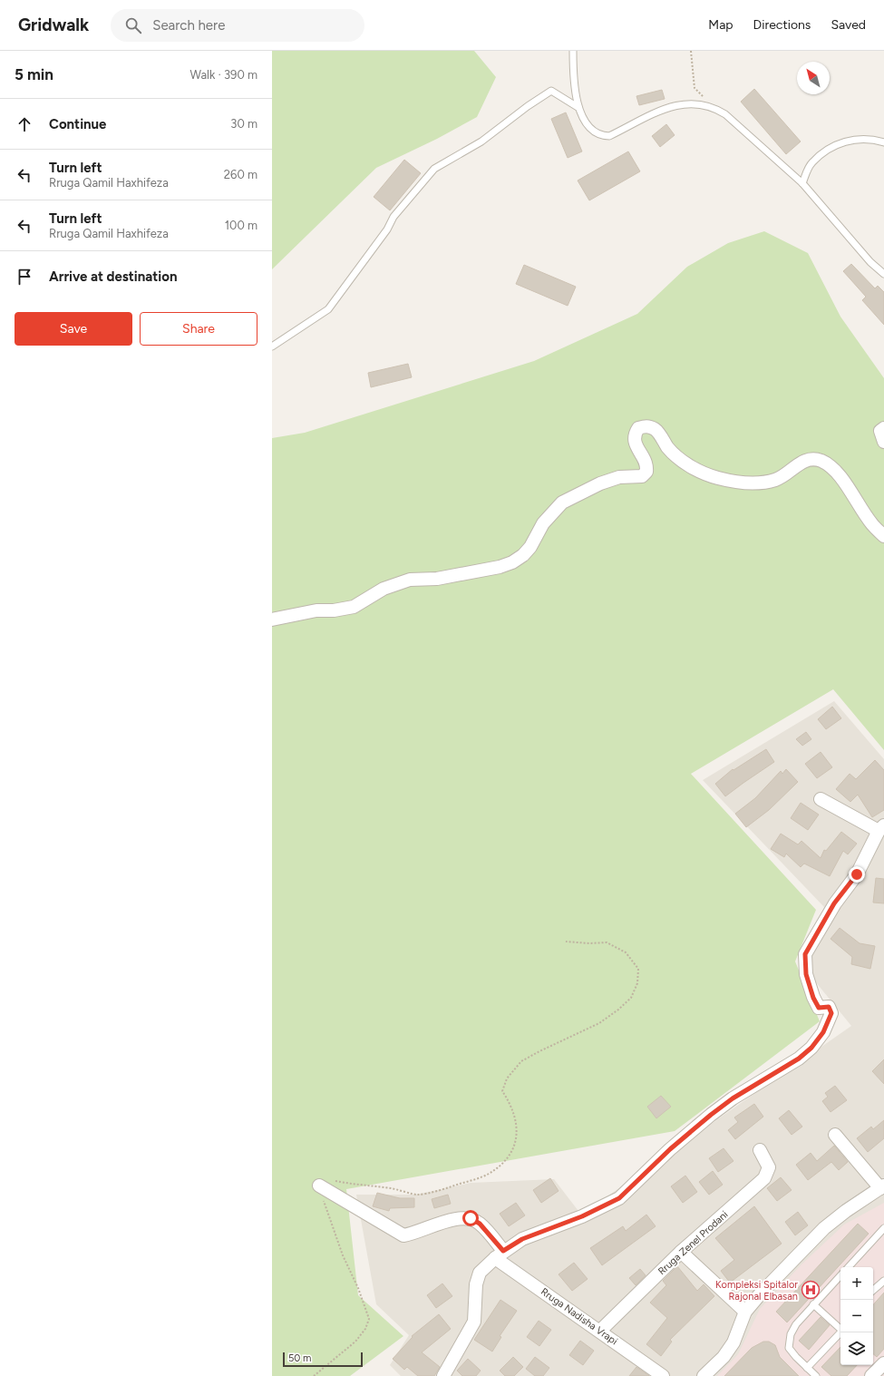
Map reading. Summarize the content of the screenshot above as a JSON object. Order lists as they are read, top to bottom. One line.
{"streets":{"street":["Rruga Zenel Prodani","Rruga Nadisha Vrapi"]},"crossings":[["Rruga Zenel Prodani","Rruga Nadisha Vrapi"]],"places":{"hospital":["Kompleksi Spitalor Rajonal Elbasan"]},"scale_bar":"50 m","north":"top left","page":{"header":"Gridwalk","search":"Search here","nav":["Map","Directions","Saved"],"heading":["5 min","Walk · 390 m"],"list":[["Continue","30 m"],["Turn left","Rruga Qamil Haxhifeza","260 m"],["Turn left","Rruga Qamil Haxhifeza","100 m"],"Arrive at destination"],"buttons":["Save","Share"],"map_buttons":["+","−"],"scale":"50 m"}}
